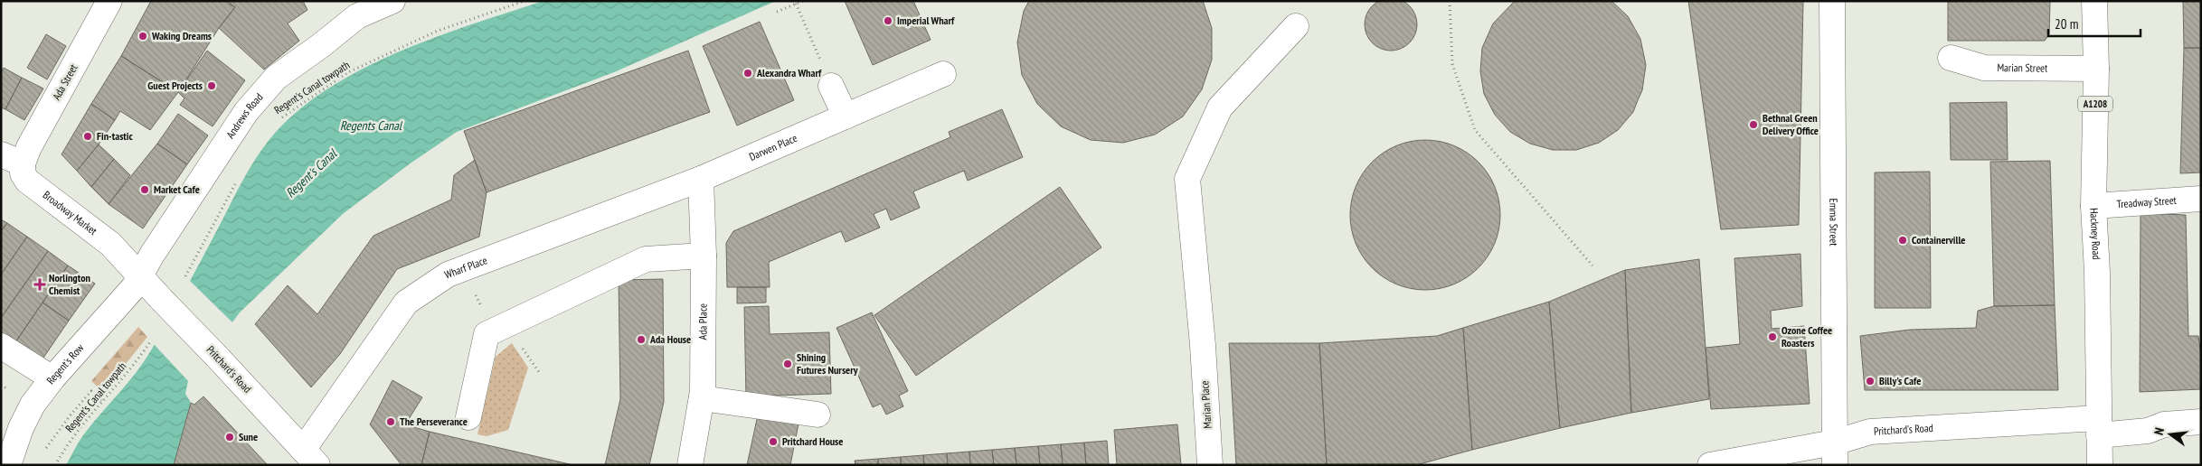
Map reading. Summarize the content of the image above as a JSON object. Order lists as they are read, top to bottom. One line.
{"streets":{"street":["Marian Street","Ada Street","A1208","Andrews Road","Darwen Place","Treadway Street","Broadway Market","Emma Street","Hackney Road","Wharf Place","Ada Place","Regent's Row","Pritchard's Road","Marian Place"],"path":["Regent's Canal towpath"]},"crossings":[["Marian Street","Hackney Road"],["Ada Street","Broadway Market"],["Andrews Road","Broadway Market"],["Andrews Road","Regent's Row"],["Andrews Road","Pritchard's Road"],["Darwen Place","Wharf Place"],["Darwen Place","Ada Place"],["Treadway Street","Hackney Road"],["Broadway Market","Regent's Row"],["Broadway Market","Pritchard's Road"],["Emma Street","Pritchard's Road"],["Hackney Road","Pritchard's Road"],["Wharf Place","Ada Place"],["Wharf Place","Pritchard's Road"],["Regent's Row","Pritchard's Road"]],"water":["Regents Canal","Regent's Canal"],"places":{"other":["Imperial Wharf","Waking Dreams","Alexandra Wharf","Guest Projects","Bethnal Green Delivery Office","Fin-tastic","Market Cafe","Containerville","Ozone Coffee Roasters","Ada House","Shining Futures Nursery","Billy's Cafe","The Perseverance","Sune","Pritchard House"],"health":["Norlington Chemist"]},"scale_bar":"20 m","north":"left"}
